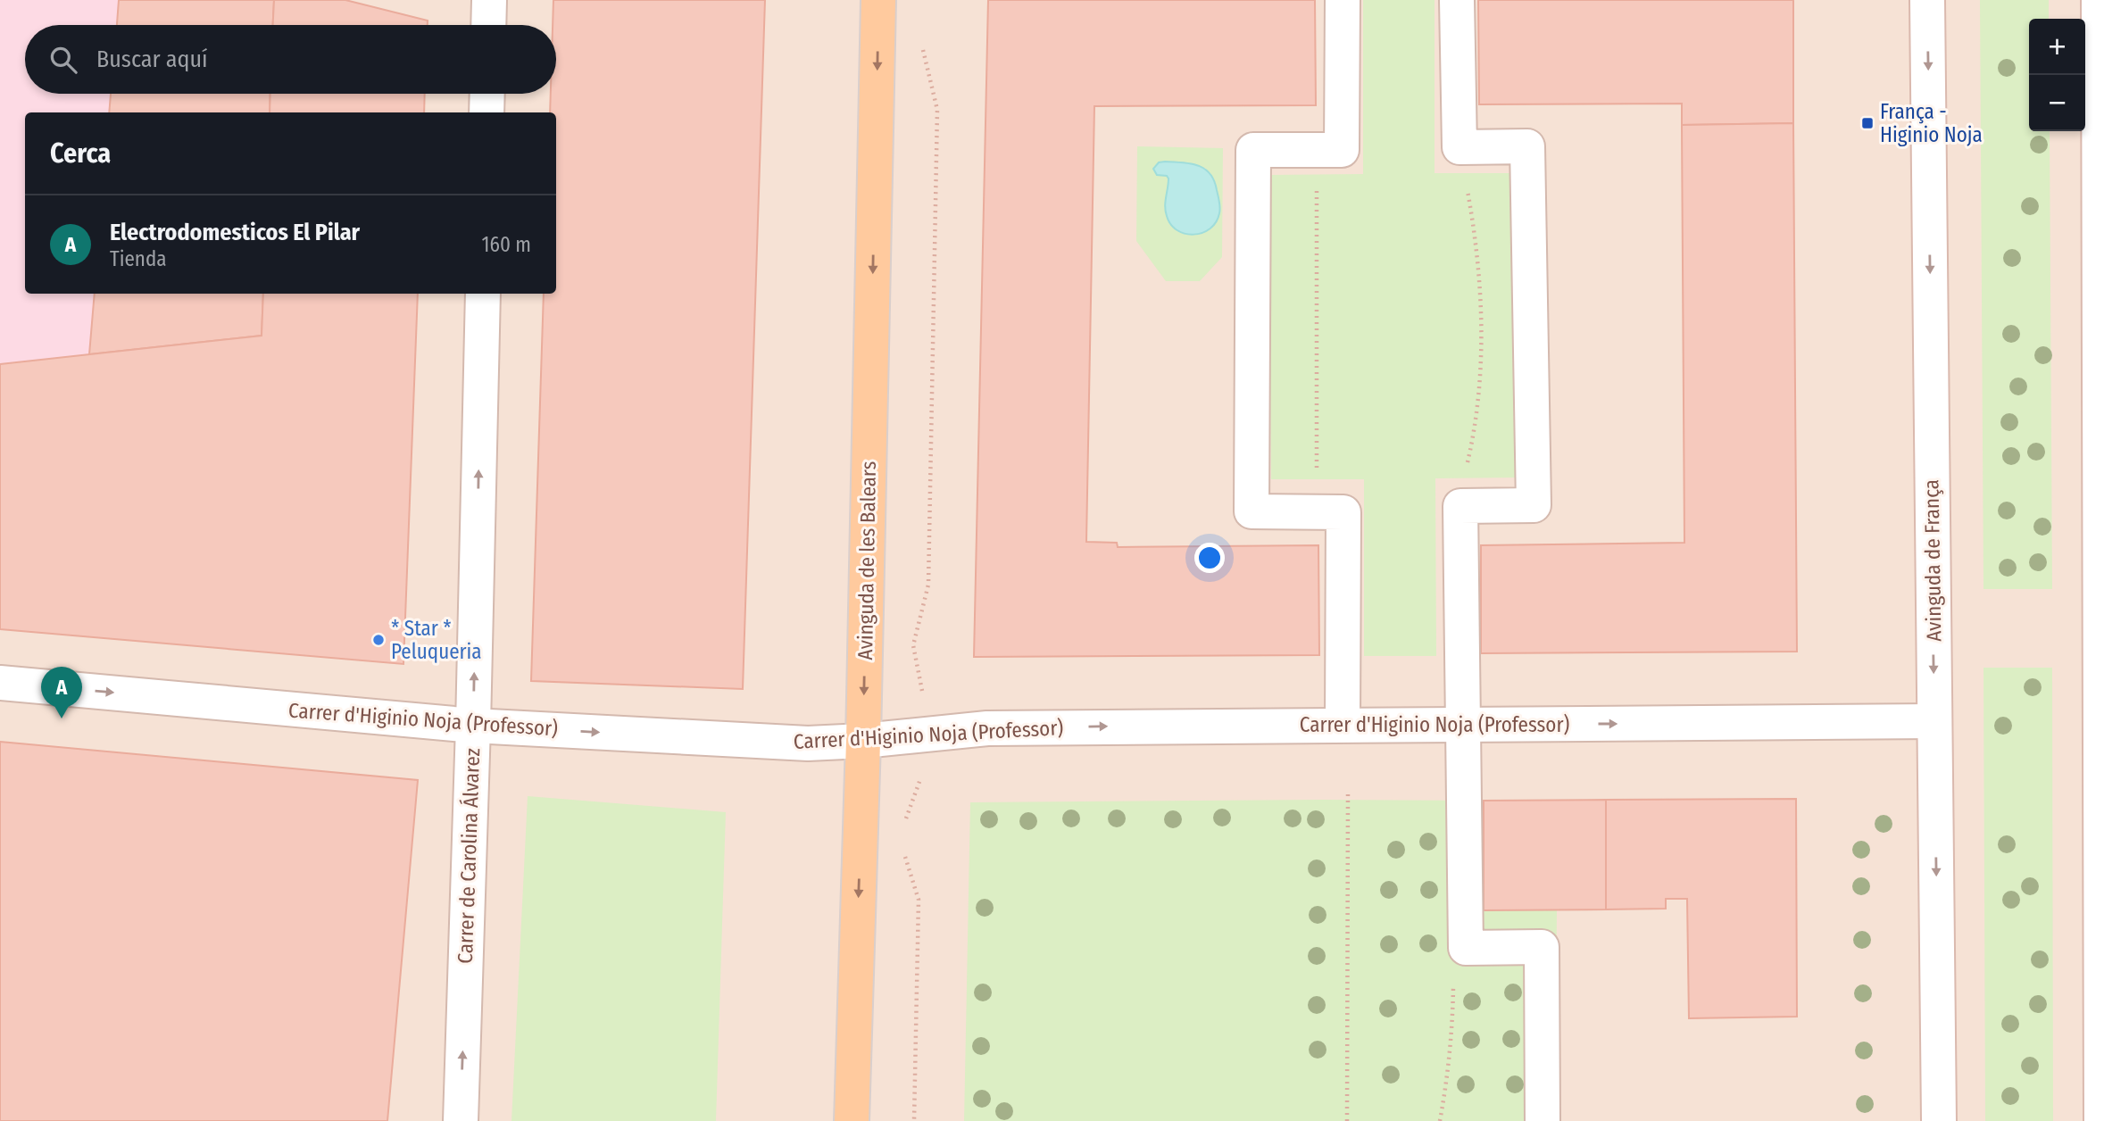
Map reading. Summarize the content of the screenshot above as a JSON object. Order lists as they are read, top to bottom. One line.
{"streets":{"main road":["Avinguda de les Balears"],"street":["Avinguda de França","Carrer d'Higinio Noja (Professor)","Carrer de Carolina Álvarez"]},"crossings":[["Avinguda de les Balears","Carrer d'Higinio Noja (Professor)"],["Avinguda de França","Carrer d'Higinio Noja (Professor)"],["Carrer d'Higinio Noja (Professor)","Carrer de Carolina Álvarez"]],"one_way":["Avinguda de les Balears","Carrer d'Higinio Noja (Professor)","Carrer de Carolina Álvarez"],"places":{"transit":["França - Higinio Noja"],"other":["* Star * Peluqueria"]},"page":{"map_buttons":["+","−"],"search":"Buscar aquí","heading":"Cerca","list":[{"mark":"A","name":"Electrodomesticos El Pilar","note":"Tienda","value":"160 m"}],"pins":"A"}}
